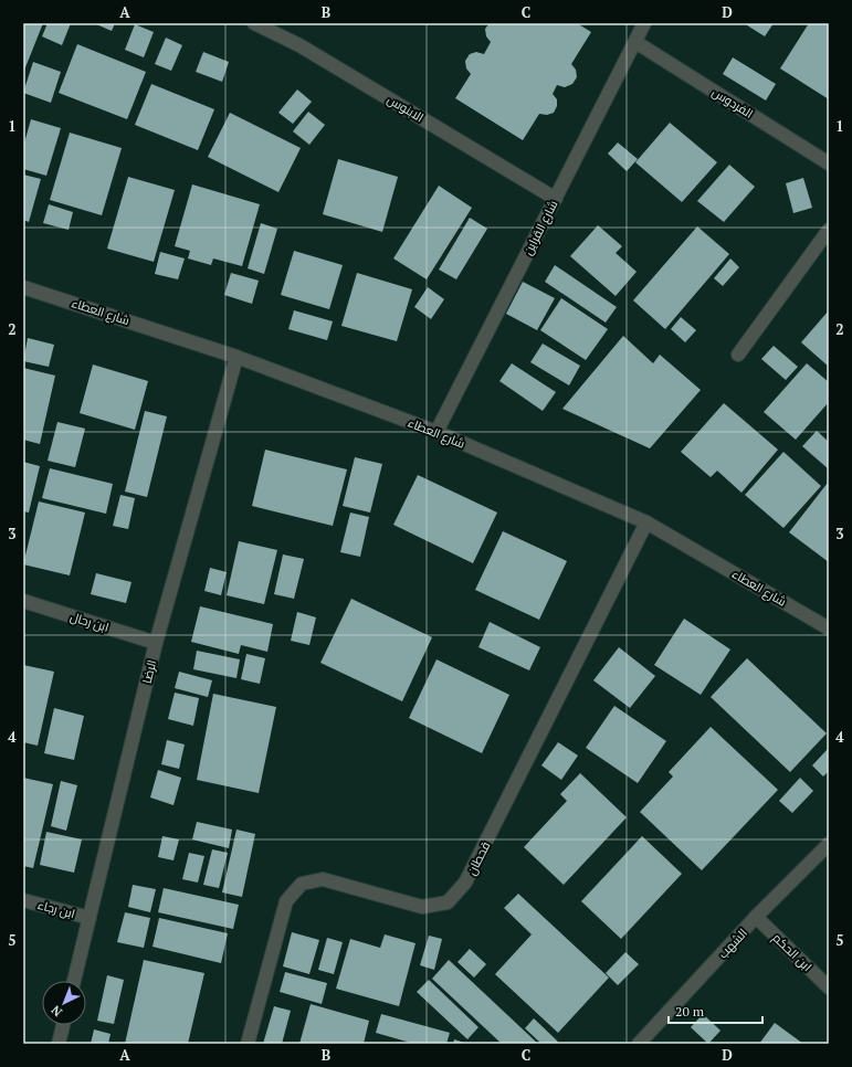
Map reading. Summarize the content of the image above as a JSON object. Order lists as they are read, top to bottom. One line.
{"streets":{"street":["الفردوس","الابنوس","شارع القراين","شارع العطاء","ابن رحال","الرضا","قحطان","ابن رجاء","الشهب","ابن الحكم"]},"crossings":[["الفردوس","شارع القراين"],["الابنوس","شارع القراين"],["شارع القراين","شارع العطاء"],["شارع العطاء","الرضا"],["شارع العطاء","قحطان"],["ابن رحال","الرضا"],["الرضا","ابن رجاء"],["الشهب","ابن الحكم"]],"scale_bar":"20 m","north":"bottom left","grid":{"columns":["A","B","C","D"],"rows":["1","2","3","4","5"]}}
